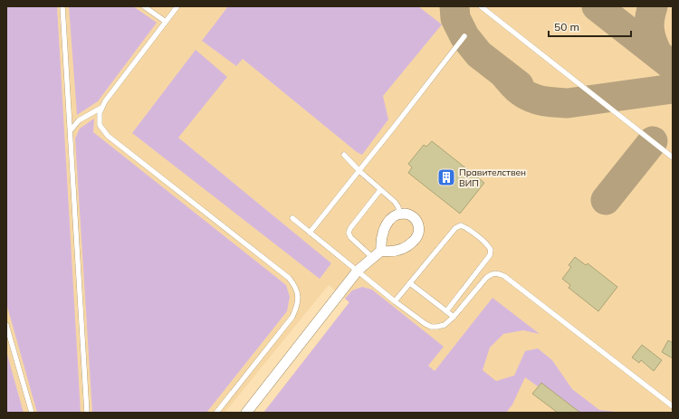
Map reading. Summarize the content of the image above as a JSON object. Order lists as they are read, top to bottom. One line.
{"places":{"building":["Правителствен ВИП"]},"scale_bar":"50 m"}
